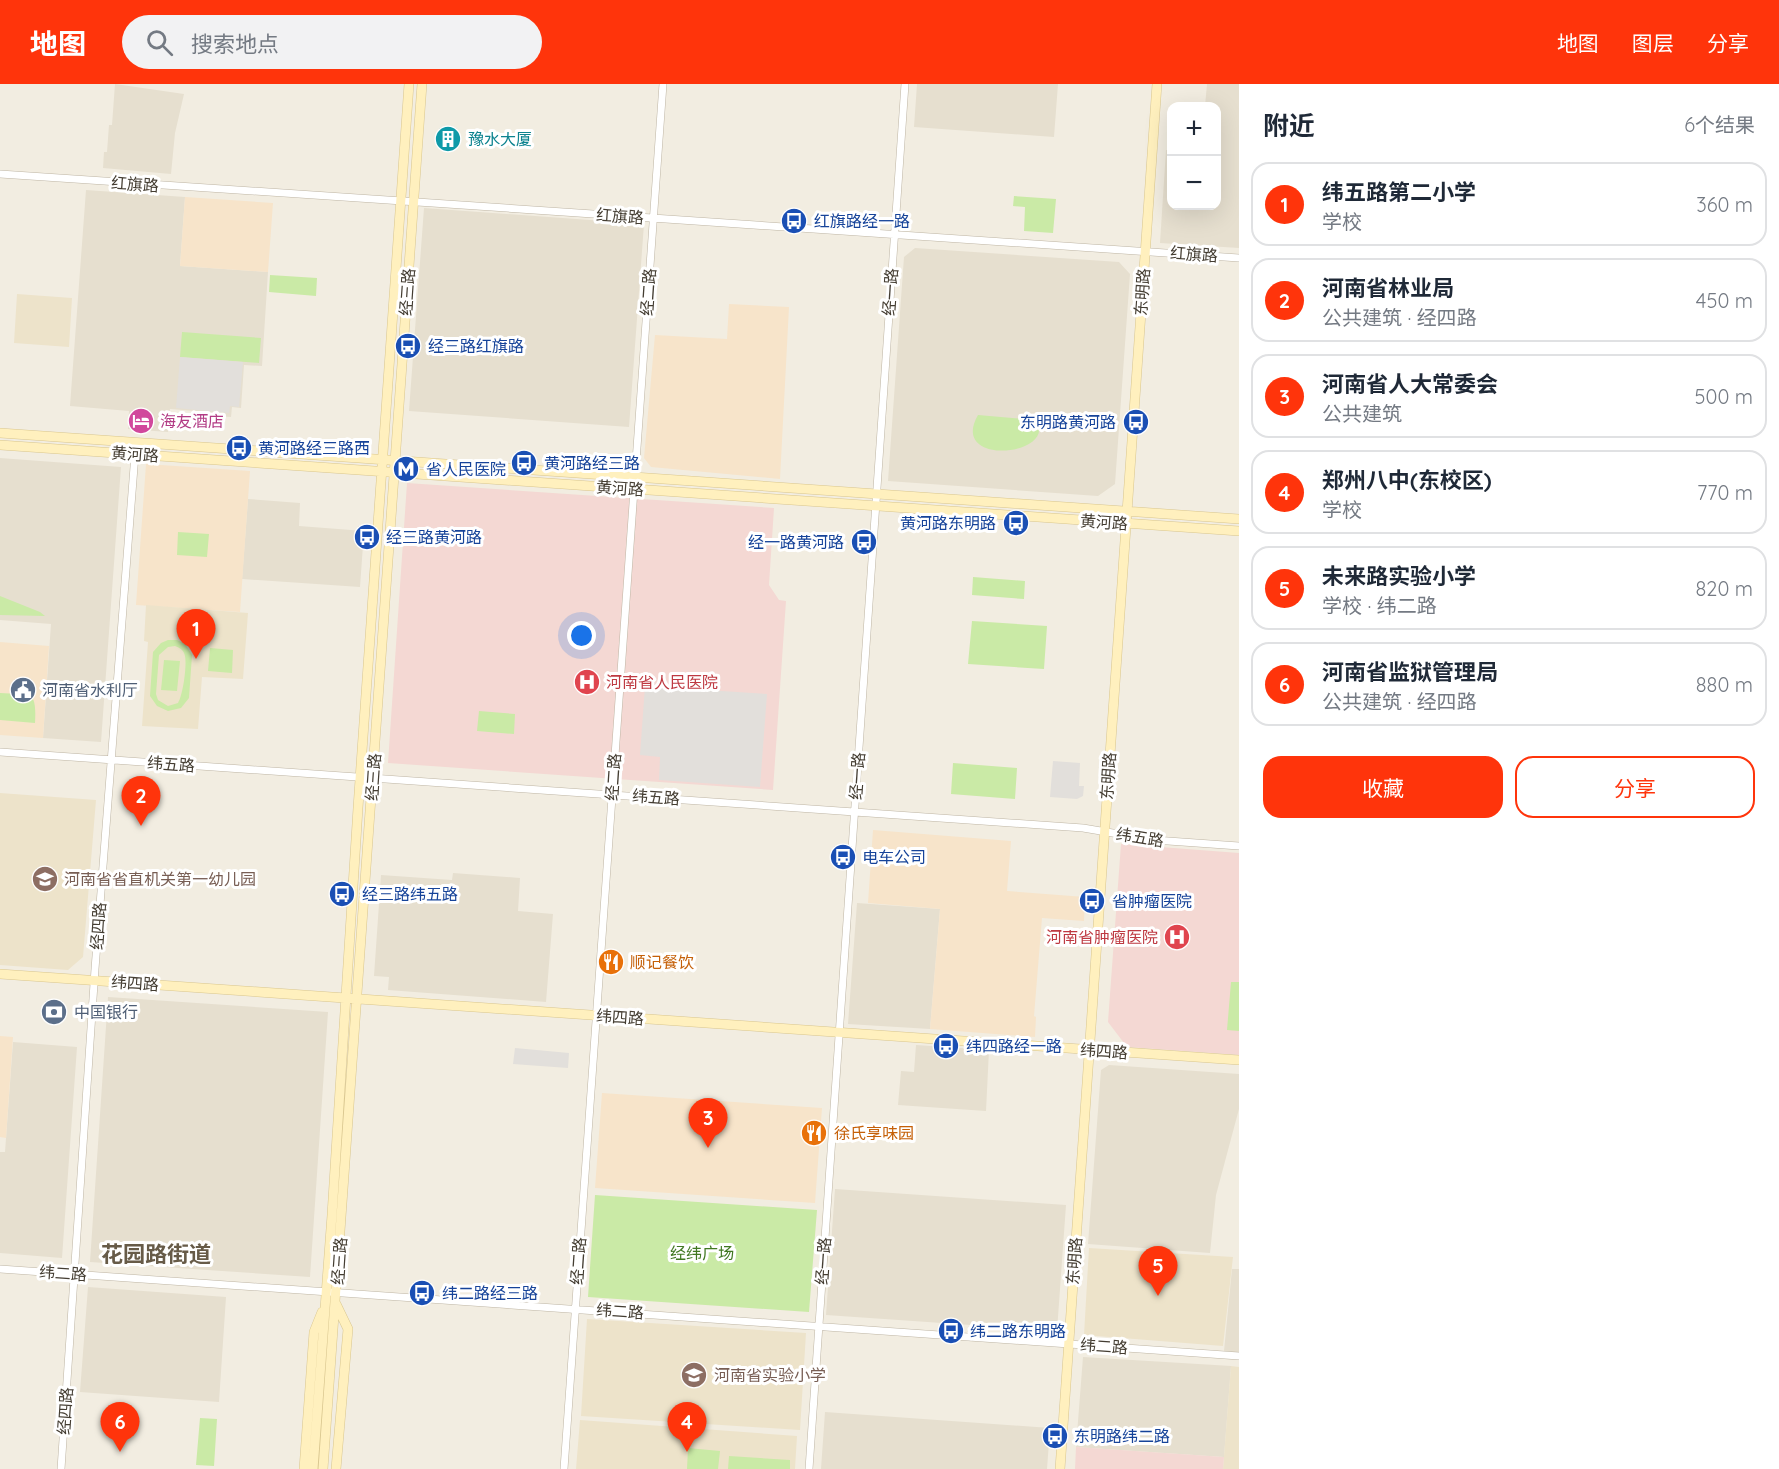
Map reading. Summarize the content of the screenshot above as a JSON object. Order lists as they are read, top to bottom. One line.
{"streets":{"main road":["经三路","东明路","黄河路","纬四路"],"street":["红旗路","经二路","经一路","纬五路","经四路","纬二路"]},"crossings":[["红旗路","经三路"],["红旗路","经二路"],["红旗路","经一路"],["红旗路","东明路"],["经三路","黄河路"],["经三路","纬五路"],["经三路","纬四路"],["经三路","纬二路"],["经二路","黄河路"],["经二路","纬五路"],["经二路","纬四路"],["经二路","纬二路"],["经一路","黄河路"],["经一路","纬五路"],["经一路","纬四路"],["经一路","纬二路"],["东明路","黄河路"],["东明路","纬五路"],["东明路","纬四路"],["东明路","纬二路"],["黄河路","经四路"],["纬五路","经四路"],["经四路","纬四路"],["经四路","纬二路"]],"districts":["花园路街道"],"parks":["经纬广场"],"places":{"building":["豫水大厦"],"bus stop":["红旗路经一路","经三路红旗路","东明路黄河路","黄河路经三路西","黄河路经三路","黄河路东明路","经三路黄河路","经一路黄河路","电车公司","经三路纬五路","省肿瘤医院","纬四路经一路","纬二路经三路","纬二路东明路","东明路纬二路"],"hotel":["海友酒店"],"metro station":["省人民医院"],"hospital":["河南省人民医院","河南省肿瘤医院"],"public building":["河南省水利厅"],"school or university":["河南省省直机关第一幼儿园","河南省实验小学"],"restaurant":["顺记餐饮","徐氏享味园"],"bank":["中国银行"]},"page":{"header":"地图","search":"搜索地点","nav":["地图","图层","分享"],"heading":["附近","6个结果"],"map_buttons":["+","−"],"list":[{"mark":"1","name":"纬五路第二小学","note":"学校","value":"360 m"},{"mark":"2","name":"河南省林业局","note":"公共建筑 · 经四路","value":"450 m"},{"mark":"3","name":"河南省人大常委会","note":"公共建筑","value":"500 m"},{"mark":"4","name":"郑州八中(东校区)","note":"学校","value":"770 m"},{"mark":"5","name":"未来路实验小学","note":"学校 · 纬二路","value":"820 m"},{"mark":"6","name":"河南省监狱管理局","note":"公共建筑 · 经四路","value":"880 m"}],"pins":["1","2","3","5","4","6"],"buttons":["收藏","分享"]}}
